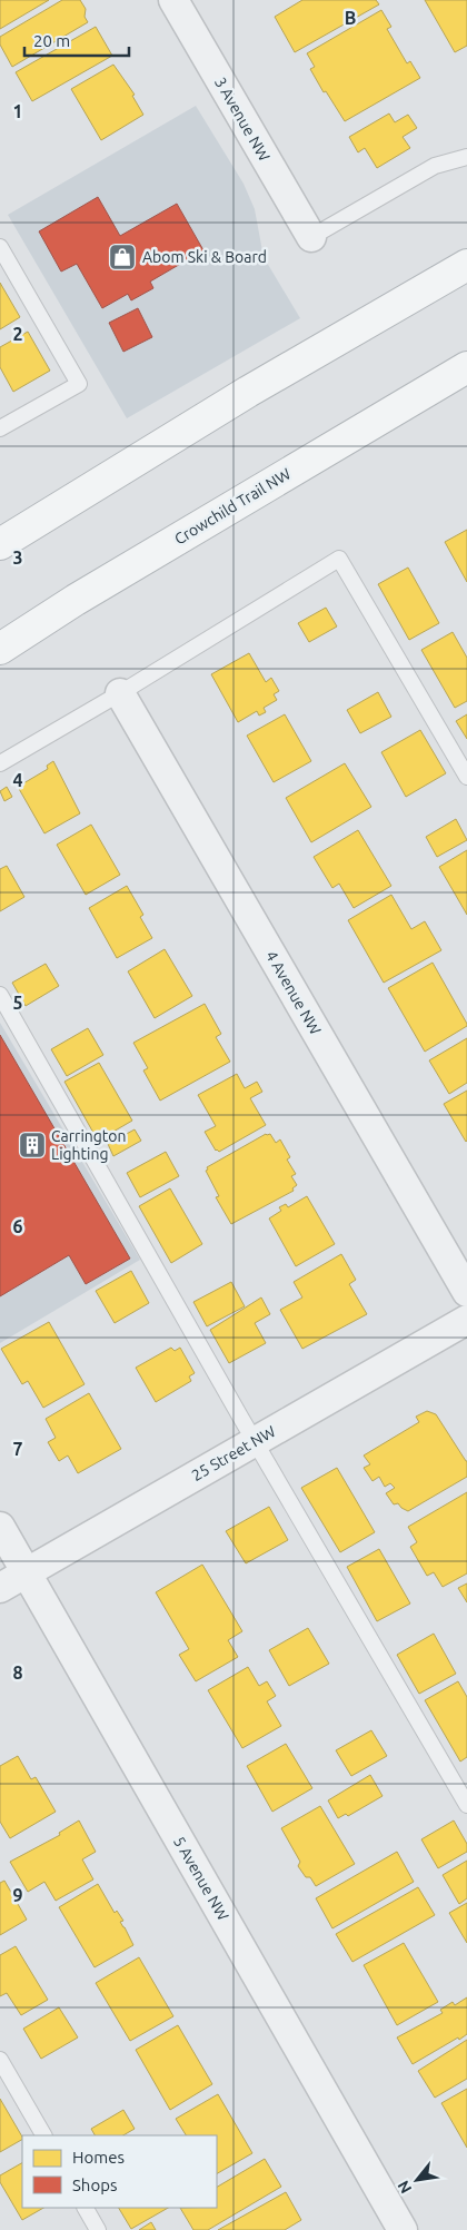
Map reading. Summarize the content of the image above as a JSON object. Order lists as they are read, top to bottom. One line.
{"streets":{"highway":["Crowchild Trail NW"],"street":["3 Avenue NW","4 Avenue NW","25 Street NW","5 Avenue NW"]},"crossings":[["25 Street NW","5 Avenue NW"]],"places":{"shop":["Abom Ski & Board"],"building":["Carrington Lighting"]},"legend":["Homes","Shops"],"scale_bar":"20 m","north":"bottom left","grid":{"columns":["B"],"rows":["1","2","3","4","5","6","7","8","9"]}}
